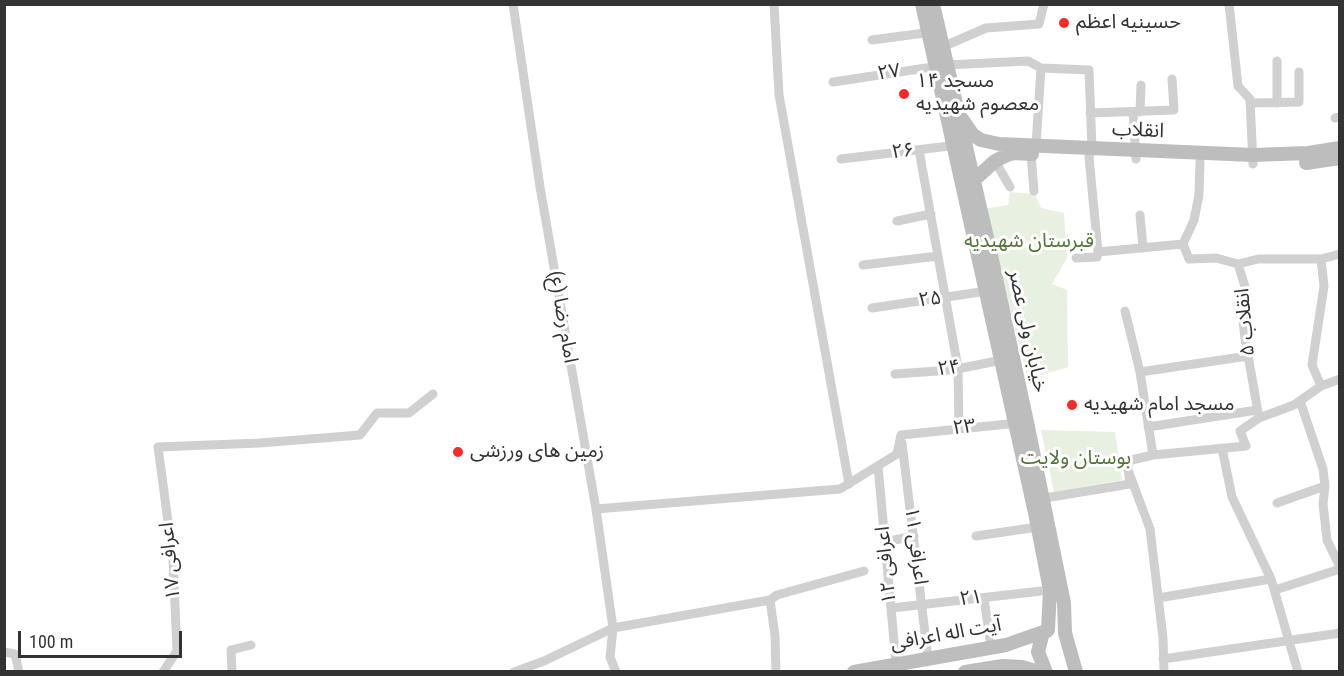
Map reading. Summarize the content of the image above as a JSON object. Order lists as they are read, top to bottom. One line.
{"streets":{"main road":["انقلاب","خیابان ولی عصر","آیت اله اعرافی"],"street":["۲۷","۲۶","۲۵","امام رضا (ع)","انقلاب ۵","۲۴","۲۳","اعرافی ۱۱","اعرافی ۱۷","اعرافی ۱۲","۲۱"]},"crossings":[["۲۷","خیابان ولی عصر"],["انقلاب","خیابان ولی عصر"],["۲۶","خیابان ولی عصر"],["۲۵","خیابان ولی عصر"],["خیابان ولی عصر","۲۴"],["خیابان ولی عصر","۲۳"],["خیابان ولی عصر","۲۱"],["خیابان ولی عصر","آیت اله اعرافی"],["۲۳","اعرافی ۱۱"],["اعرافی ۱۱","۲۱"],["اعرافی ۱۱","آیت اله اعرافی"],["اعرافی ۱۲","۲۱"],["اعرافی ۱۲","آیت اله اعرافی"]],"parks":["قبرستان شهیدیه","بوستان ولایت"],"places":["حسینیه اعظم","مسجد ۱۴ معصوم شهیدیه","مسجد امام شهیدیه","زمین های ورزشی"],"scale_bar":"100 m"}
